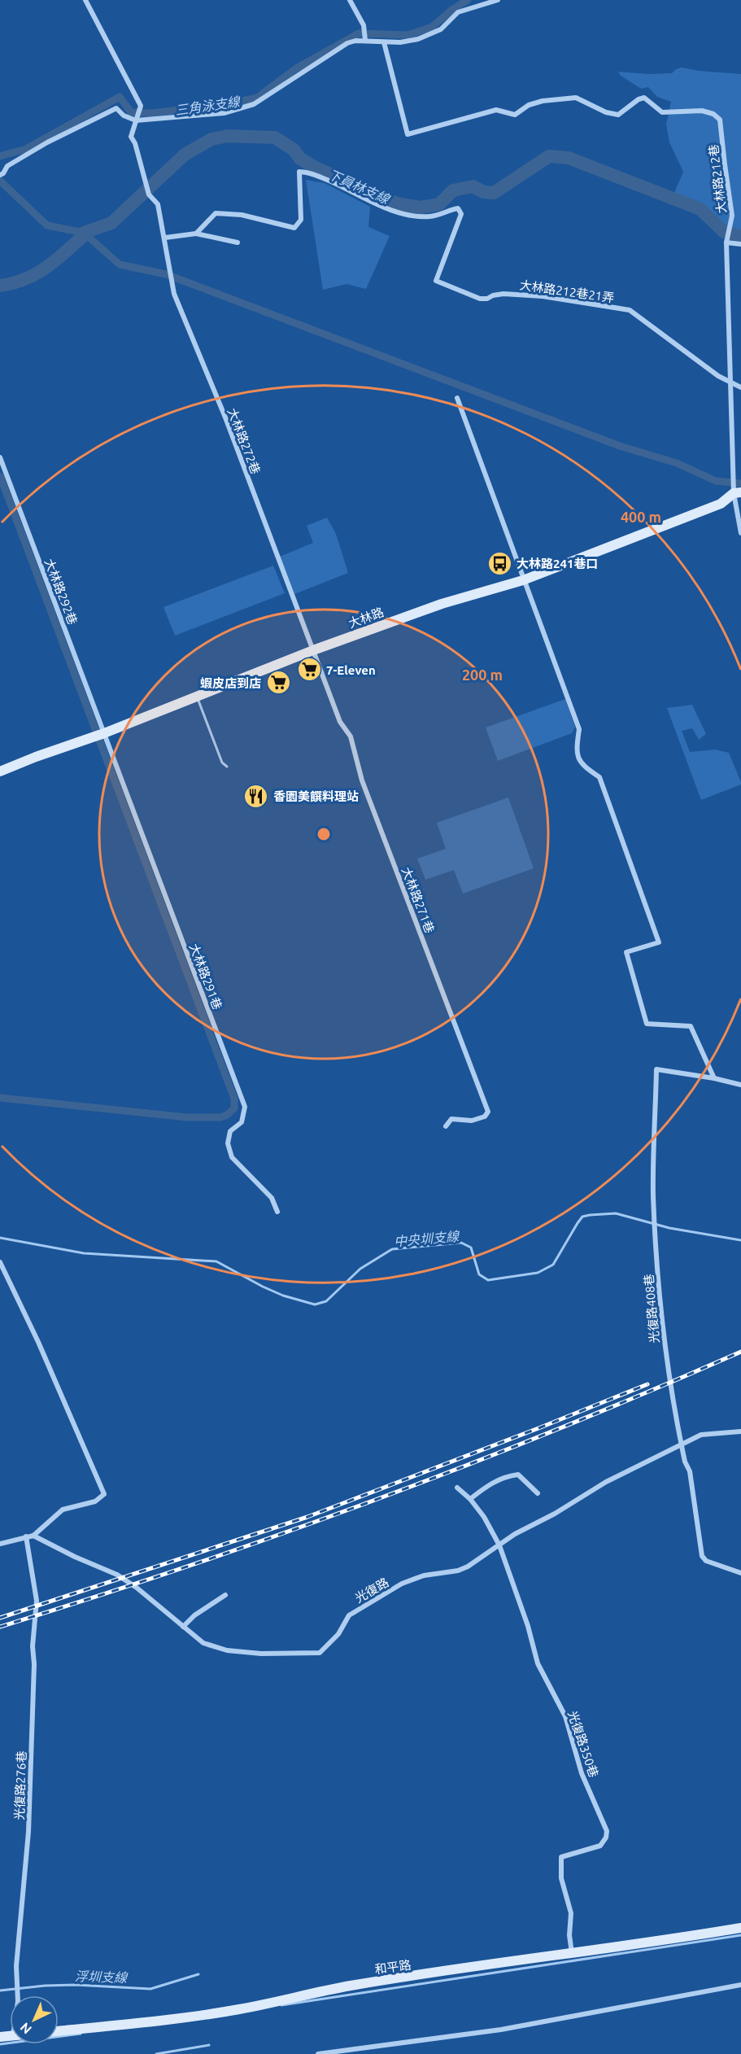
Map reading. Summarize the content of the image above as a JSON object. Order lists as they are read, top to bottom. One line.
{"streets":{"street":["大林路212巷","大林路212巷21弄","大林路272巷","大林路292巷","大林路","大林路271巷","大林路291巷","光復路408巷","光復路","光復路350巷","光復路276巷","和平路"]},"crossings":[["大林路212巷","大林路212巷21弄"],["大林路212巷","大林路"],["大林路272巷","大林路"],["大林路272巷","大林路271巷"],["大林路292巷","大林路"],["大林路292巷","大林路291巷"],["大林路","大林路271巷"],["大林路","大林路291巷"],["光復路408巷","光復路"],["光復路","光復路350巷"],["光復路350巷","和平路"]],"water":["三角泳支線","下員林支線","中央圳支線","浮圳支線"],"places":{"bus stop":["大林路241巷口"],"supermarket":["7-Eleven","蝦皮店到店"],"restaurant":["香園美饌料理站"]},"north":"bottom left","rings":["400 m","200 m"]}
